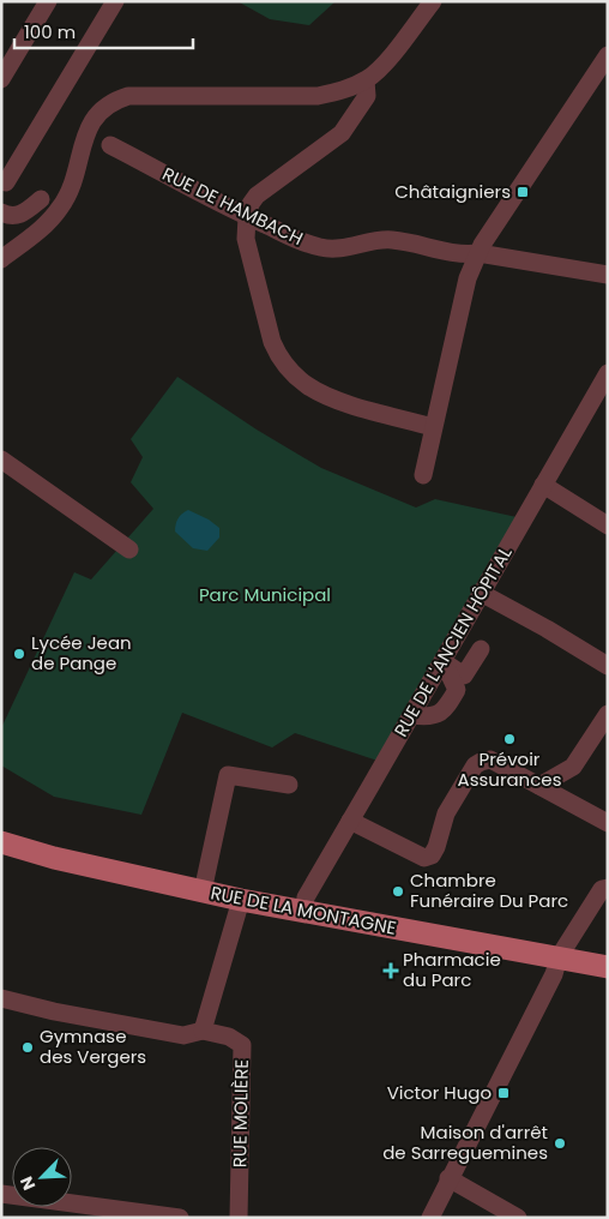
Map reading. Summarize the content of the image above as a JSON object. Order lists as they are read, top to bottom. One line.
{"streets":{"main road":["RUE DE LA MONTAGNE"],"street":["RUE DE HAMBACH","RUE DE L'ANCIEN HÔPITAL","RUE MOLIÈRE"]},"crossings":[["RUE DE L'ANCIEN HÔPITAL","RUE DE LA MONTAGNE"]],"parks":["Parc Municipal"],"places":{"transit":["Châtaigniers","Victor Hugo"],"other":["Lycée Jean de Pange","Prévoir Assurances","Chambre Funéraire Du Parc","Gymnase des Vergers","Maison d'arrêt de Sarreguemines"],"health":["Pharmacie du Parc"]},"scale_bar":"100 m","north":"bottom left"}
